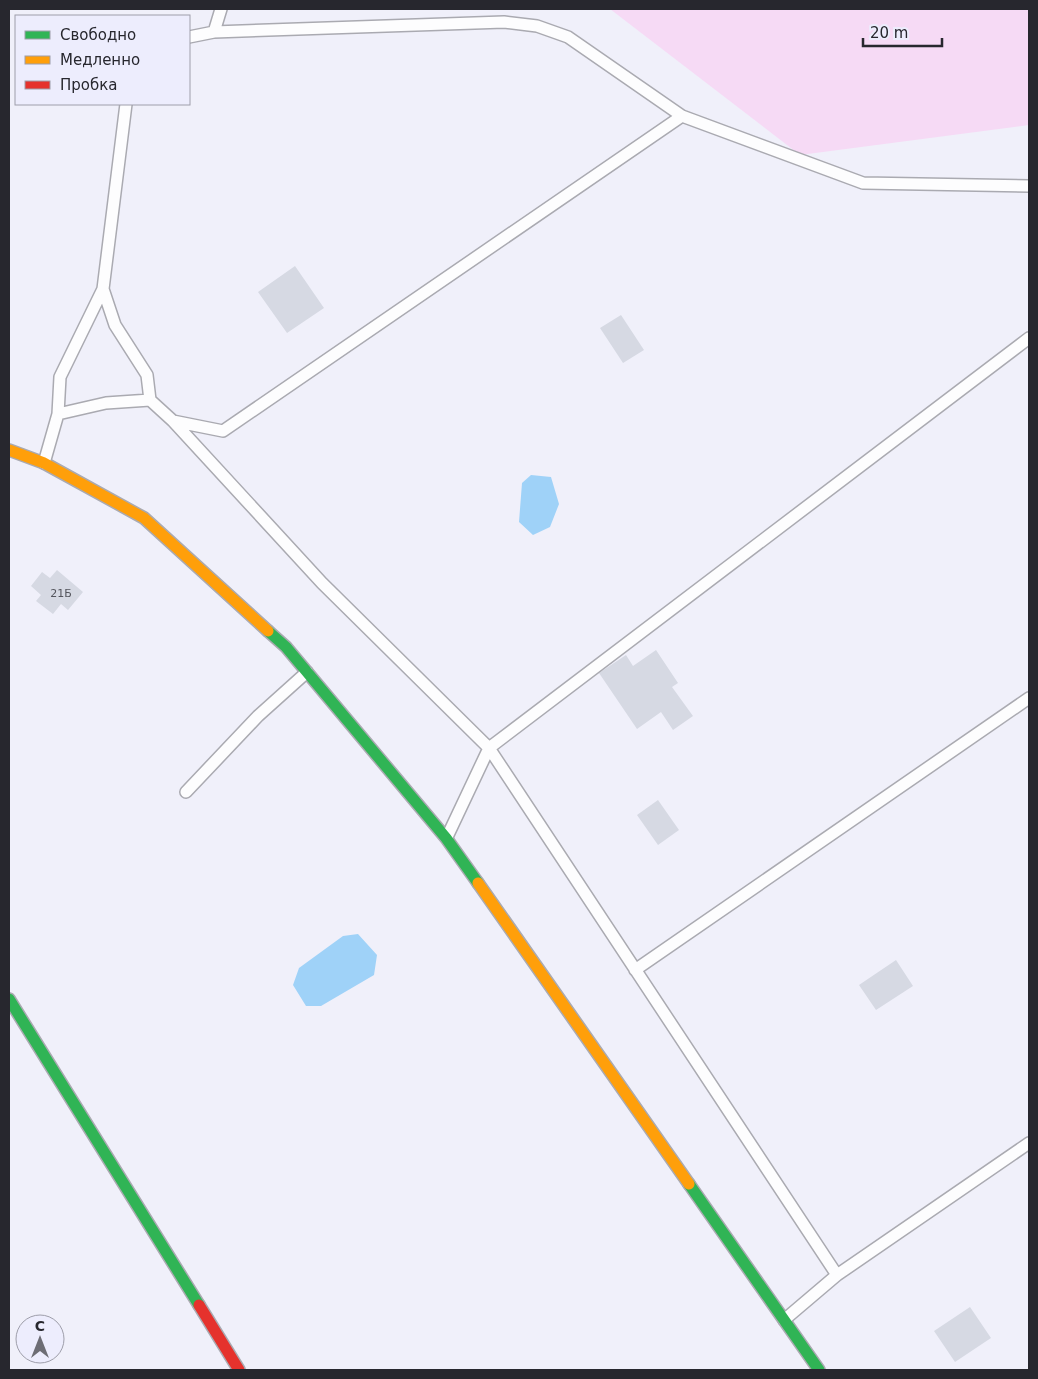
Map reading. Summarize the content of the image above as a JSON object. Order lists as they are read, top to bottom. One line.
{"house_numbers":["21Б"],"legend":["Свободно","Медленно","Пробка"],"scale_bar":"20 m","north":"top"}
